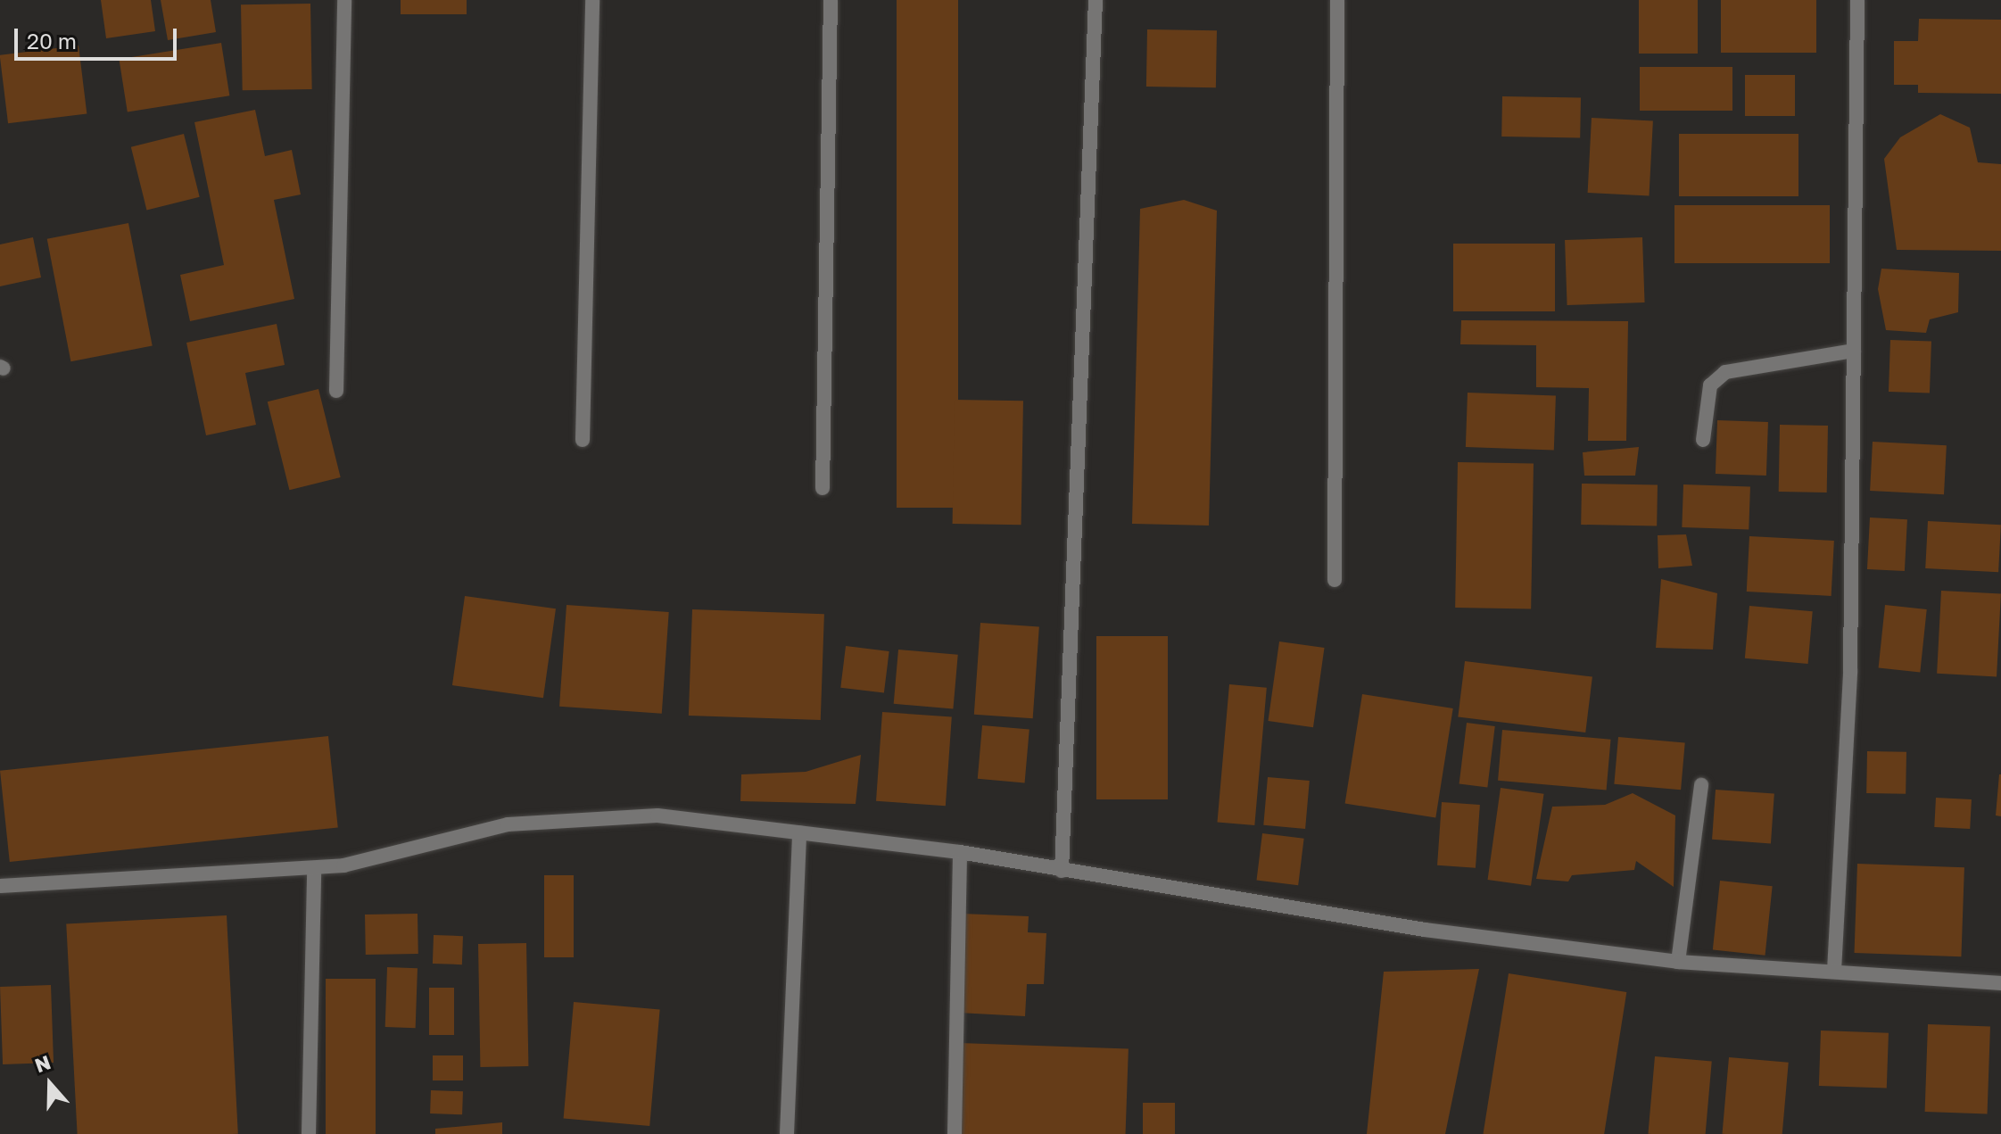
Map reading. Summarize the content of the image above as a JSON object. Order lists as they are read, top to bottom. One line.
{"scale_bar":"20 m","north":"top"}
